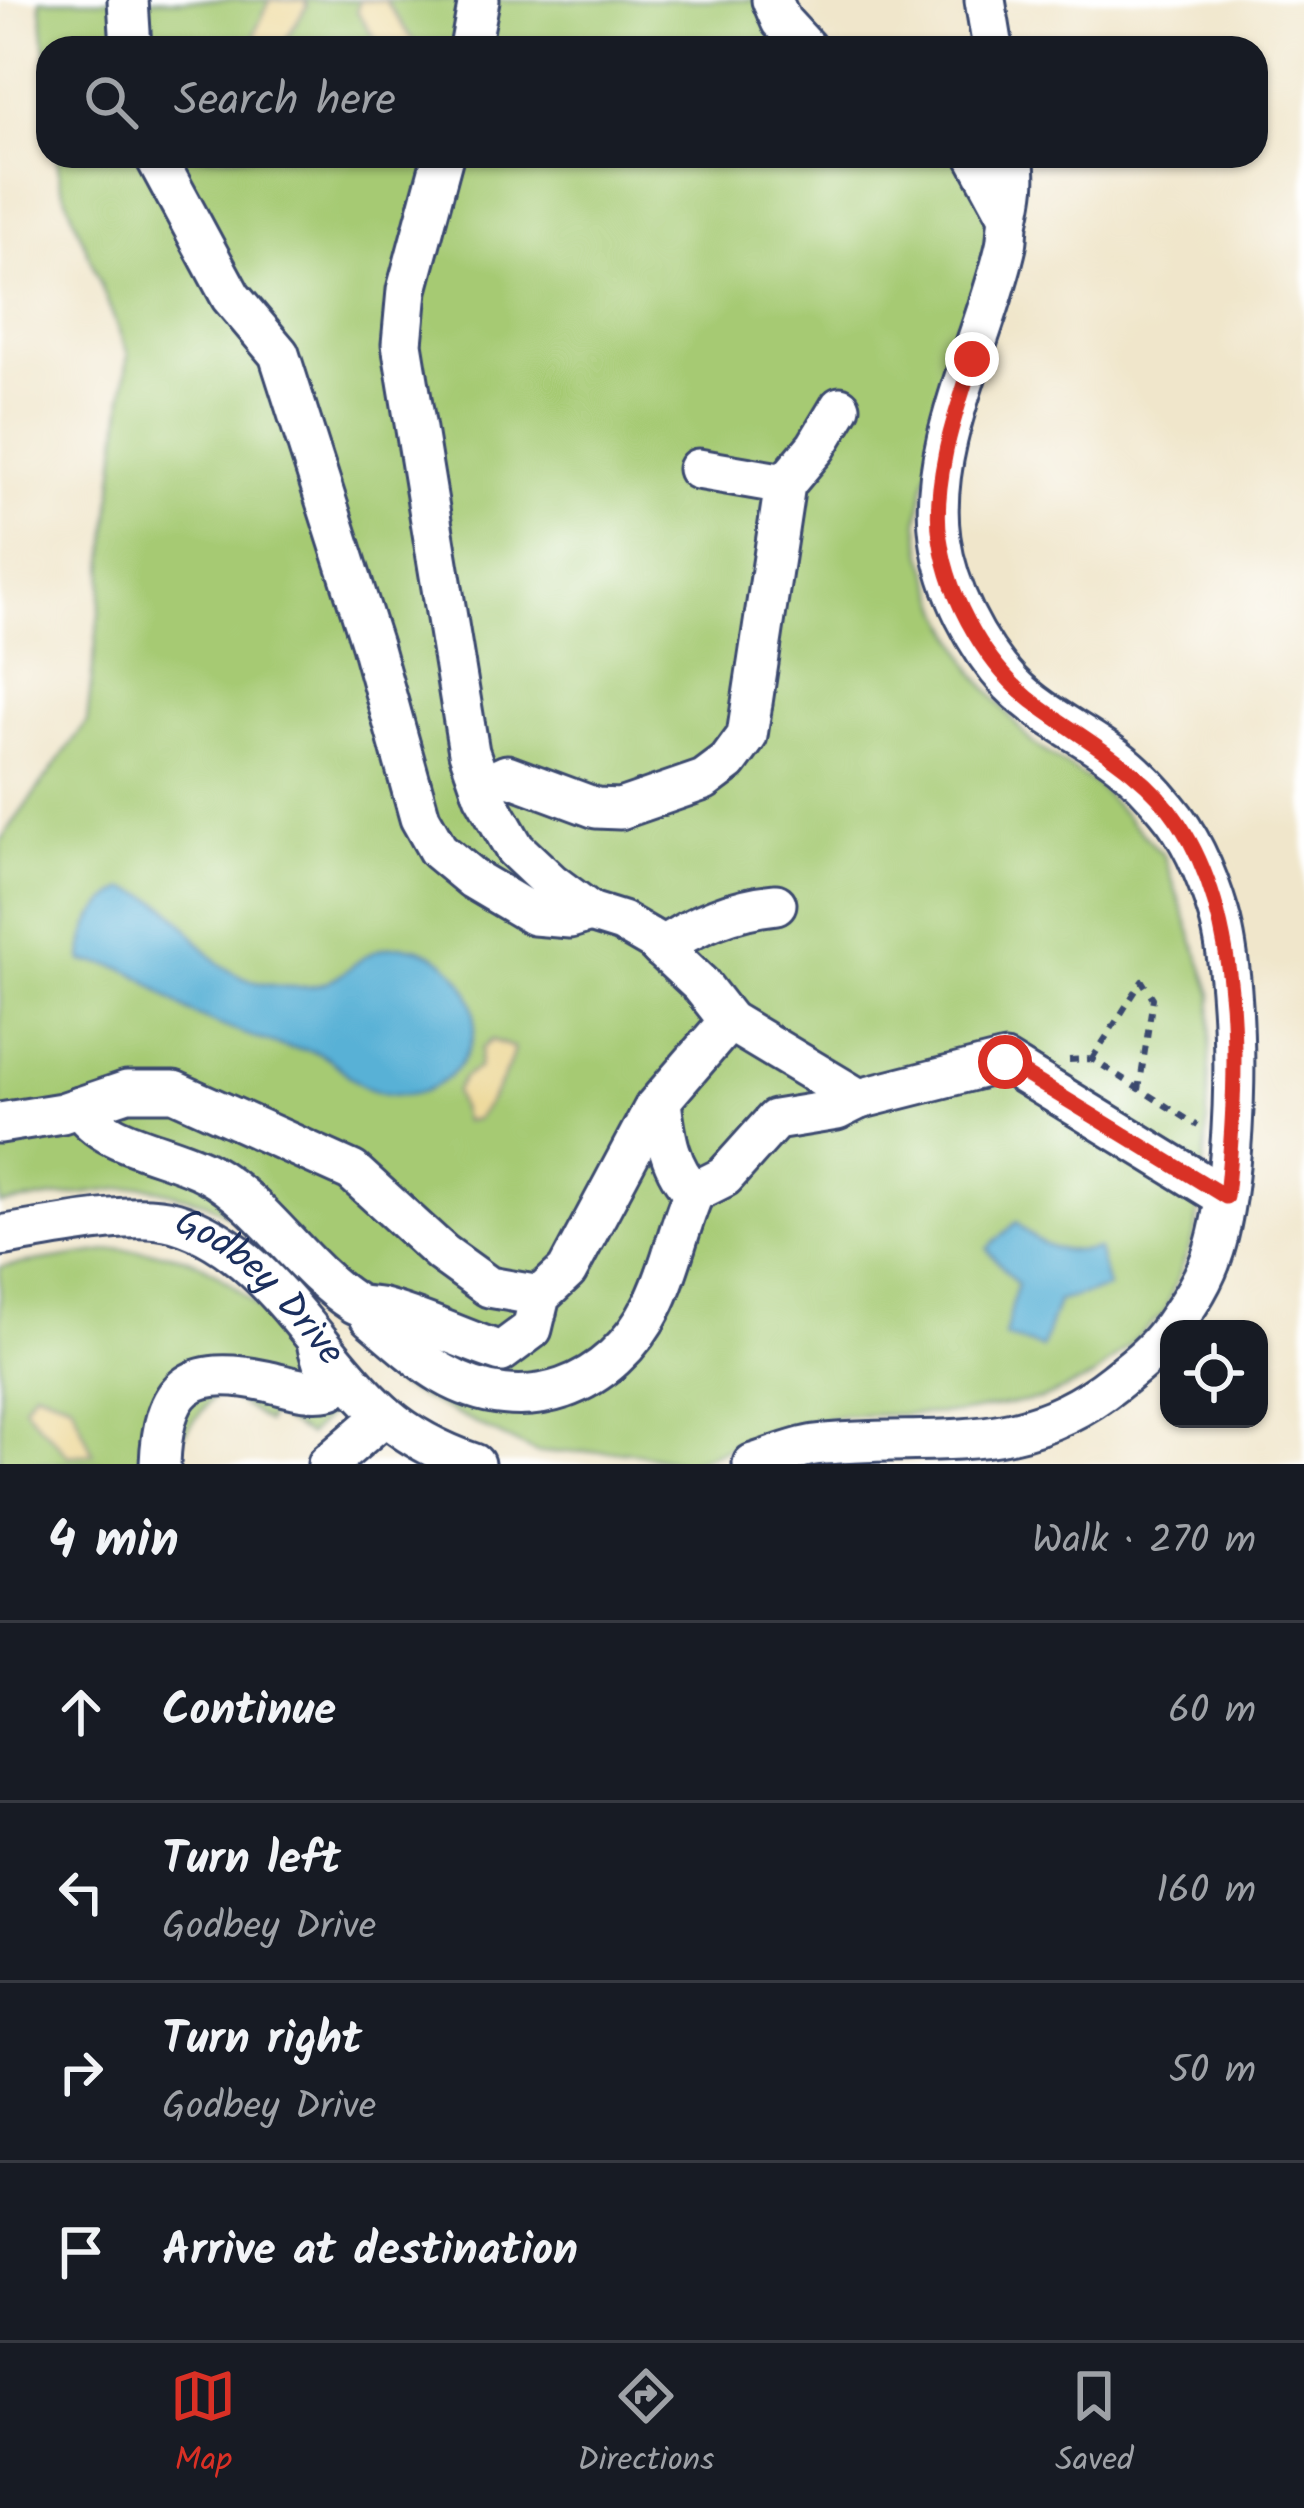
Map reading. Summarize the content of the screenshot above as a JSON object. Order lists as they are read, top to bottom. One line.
{"streets":{"street":["Godbey Drive"]},"page":{"search":"Search here","heading":["4 min","Walk · 270 m"],"list":[["Continue","60 m"],["Turn left","Godbey Drive","160 m"],["Turn right","Godbey Drive","50 m"],"Arrive at destination"],"nav":["Map","Directions","Saved"]}}
